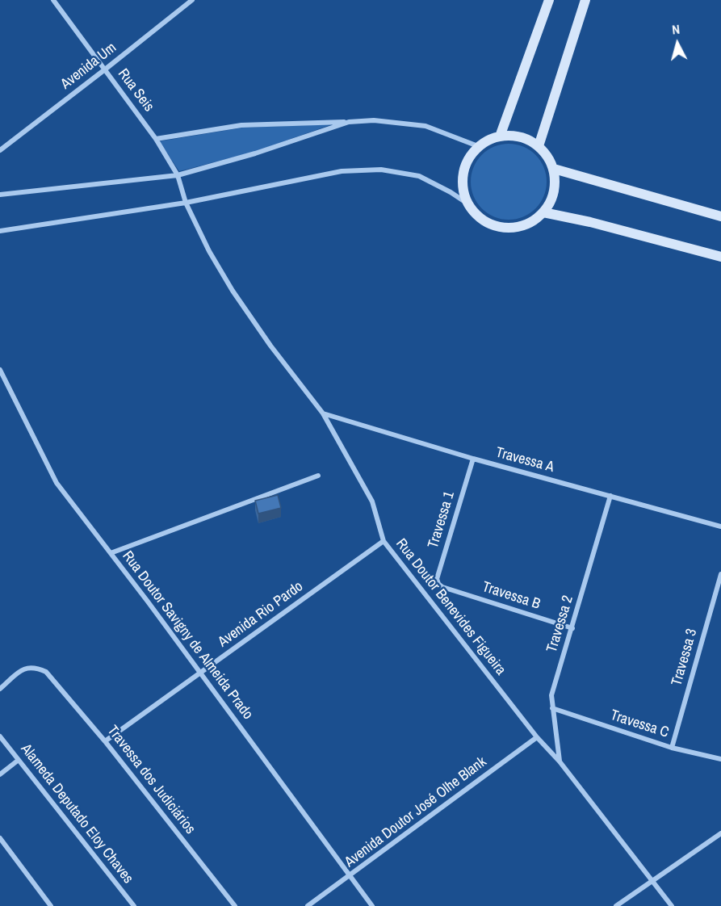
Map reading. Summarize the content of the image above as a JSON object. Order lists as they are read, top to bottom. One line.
{"streets":{"street":["Avenida Um","Rua Seis","Travessa A","Travessa 1","Travessa B","Rua Doutor Benevides Figueira","Avenida Rio Pardo","Travessa 2","Rua Doutor Savigny de Almeida Prado","Travessa 3","Travessa C","Travessa dos Judiciários","Avenida Doutor José Olhe Blank","Alameda Deputado Eloy Chaves"]},"crossings":[["Avenida Um","Rua Seis"],["Rua Seis","Rua Doutor Benevides Figueira"],["Travessa A","Travessa 1"],["Travessa A","Rua Doutor Benevides Figueira"],["Travessa A","Travessa 2"],["Travessa 1","Travessa B"],["Travessa B","Travessa 2"],["Rua Doutor Benevides Figueira","Avenida Rio Pardo"],["Rua Doutor Benevides Figueira","Travessa 2"],["Rua Doutor Benevides Figueira","Avenida Doutor José Olhe Blank"],["Avenida Rio Pardo","Rua Doutor Savigny de Almeida Prado"],["Avenida Rio Pardo","Travessa dos Judiciários"],["Travessa 2","Travessa C"],["Rua Doutor Savigny de Almeida Prado","Avenida Doutor José Olhe Blank"],["Travessa 3","Travessa C"]],"north":"top"}
